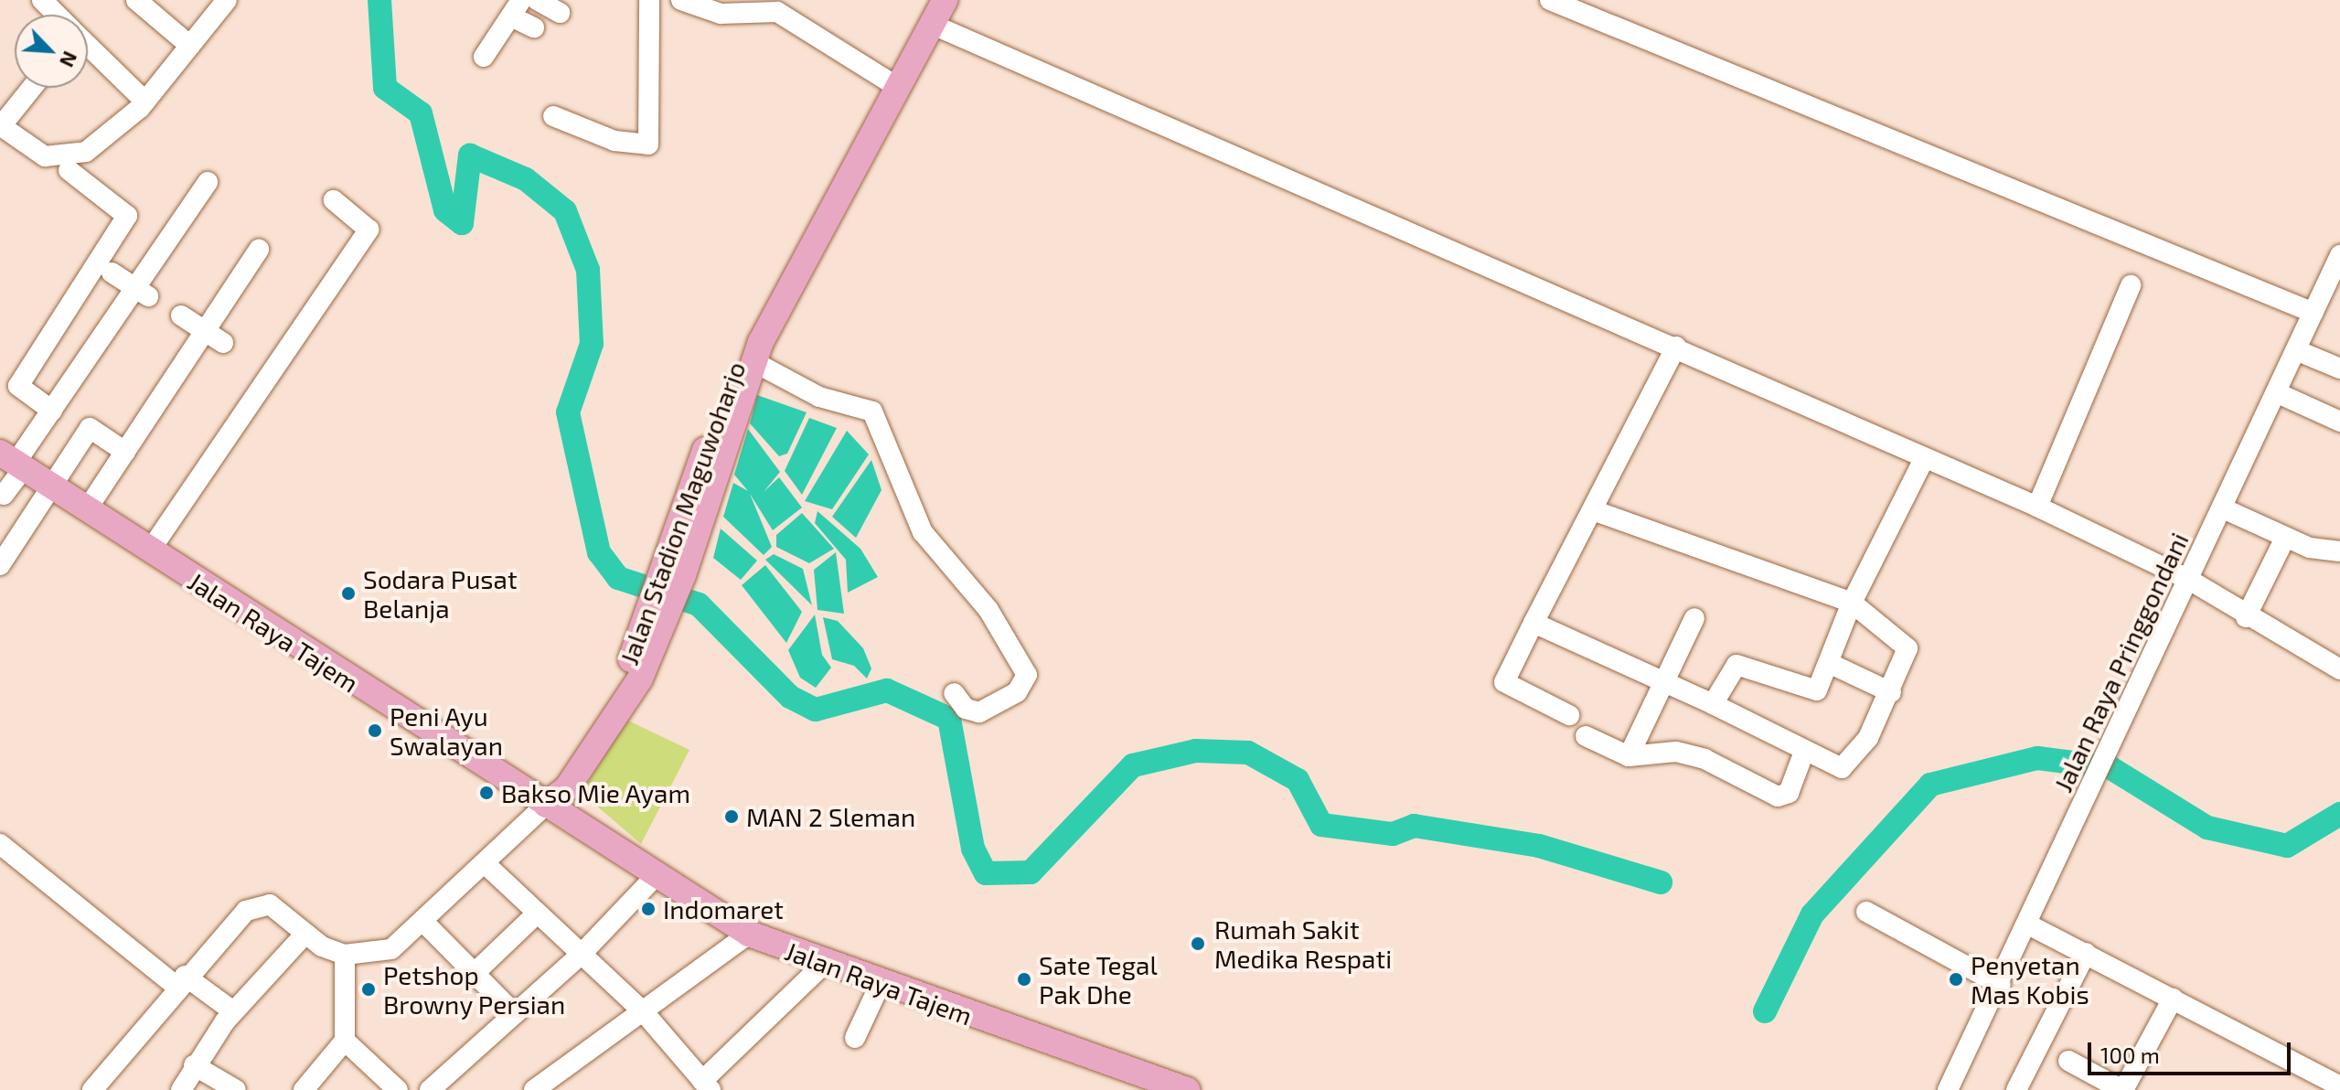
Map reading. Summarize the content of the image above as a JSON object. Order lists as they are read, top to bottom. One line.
{"streets":{"main road":["Jalan Stadion Maguwoharjo","Jalan Raya Tajem"],"street":["Jalan Raya Pringgondani"]},"crossings":[["Jalan Stadion Maguwoharjo","Jalan Raya Tajem"]],"places":["Sodara Pusat Belanja","Peni Ayu Swalayan","Bakso Mie Ayam","MAN 2 Sleman","Indomaret","Rumah Sakit Medika Respati","Sate Tegal Pak Dhe","Penyetan Mas Kobis","Petshop Browny Persian"],"scale_bar":"100 m","north":"bottom right"}
